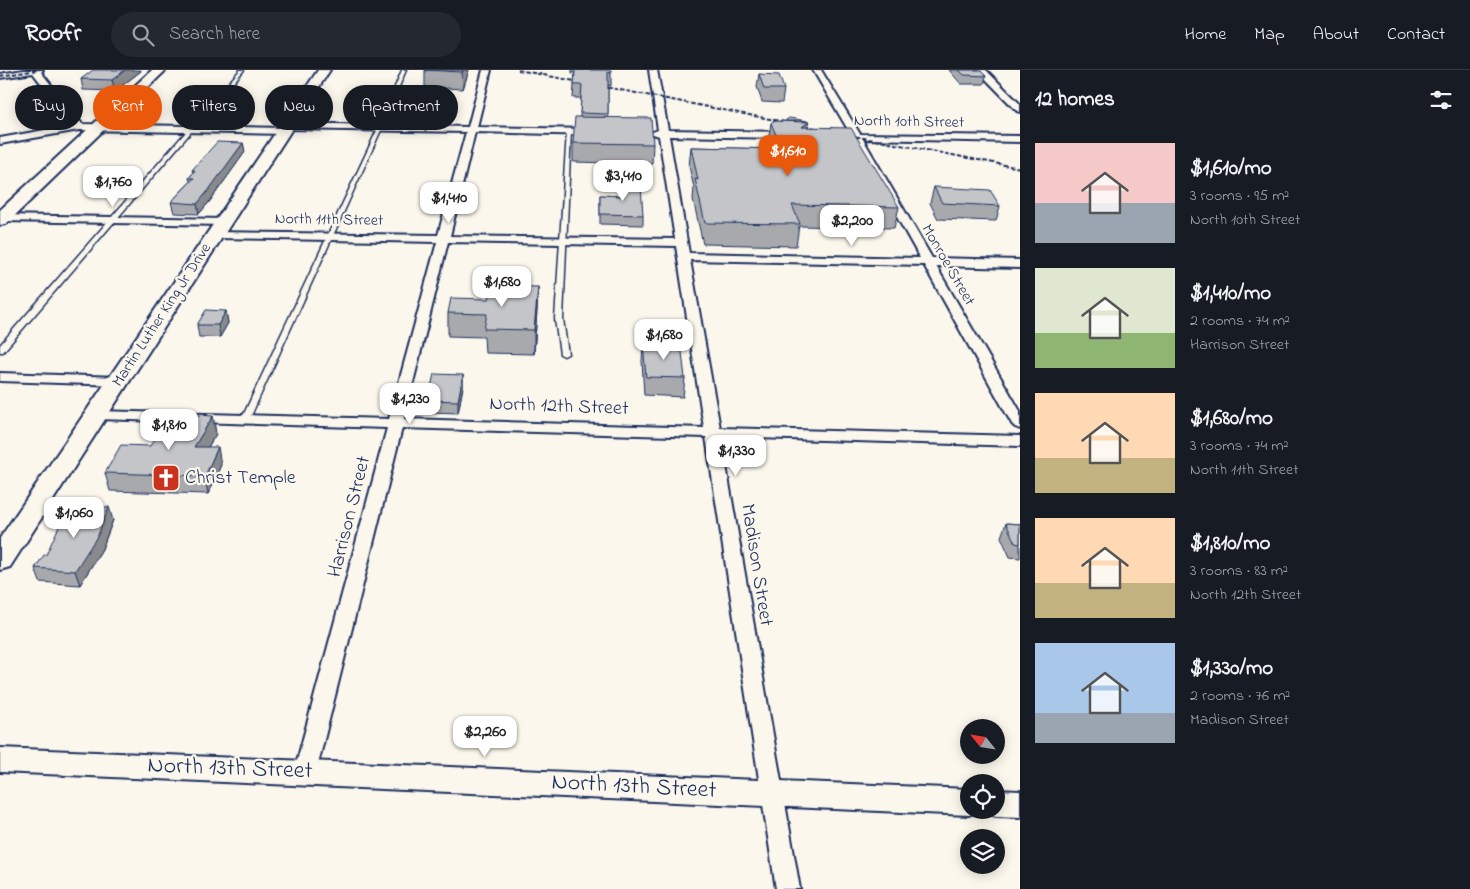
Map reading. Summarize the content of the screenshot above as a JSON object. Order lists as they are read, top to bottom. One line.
{"streets":{"main road":["Martin Luther King Jr Drive"],"street":["North 10th Street","North 11th Street","Monroe Street","North 12th Street","Harrison Street","Madison Street","North 13th Street"]},"crossings":[["North 10th Street","Monroe Street"],["North 11th Street","Monroe Street"],["North 11th Street","Martin Luther King Jr Drive"],["North 11th Street","Harrison Street"],["North 11th Street","Madison Street"],["Martin Luther King Jr Drive","North 12th Street"],["North 12th Street","Harrison Street"],["North 12th Street","Madison Street"],["Harrison Street","North 13th Street"],["Madison Street","North 13th Street"]],"places":{"church":["Christ Temple"]},"north":"top left","page":{"header":"Roofr","search":"Search here","nav":["Home","Map","About","Contact"],"heading":"12 homes","chip":["Buy","Rent","Filters","New","Apartment"],"list":[{"name":"$1,610/mo","note":"3 rooms · 95 m² · North 10th Street"},{"name":"$1,410/mo","note":"2 rooms · 74 m² · Harrison Street"},{"name":"$1,680/mo","note":"3 rooms · 74 m² · North 11th Street"},{"name":"$1,810/mo","note":"3 rooms · 83 m² · North 12th Street"},{"name":"$1,330/mo","note":"2 rooms · 76 m² · Madison Street"}],"price":["$1,610","$3,410","$1,760","$1,410","$2,200","$1,680","$1,680","$1,230","$1,810","$1,330","$1,060","$2,260"]}}
